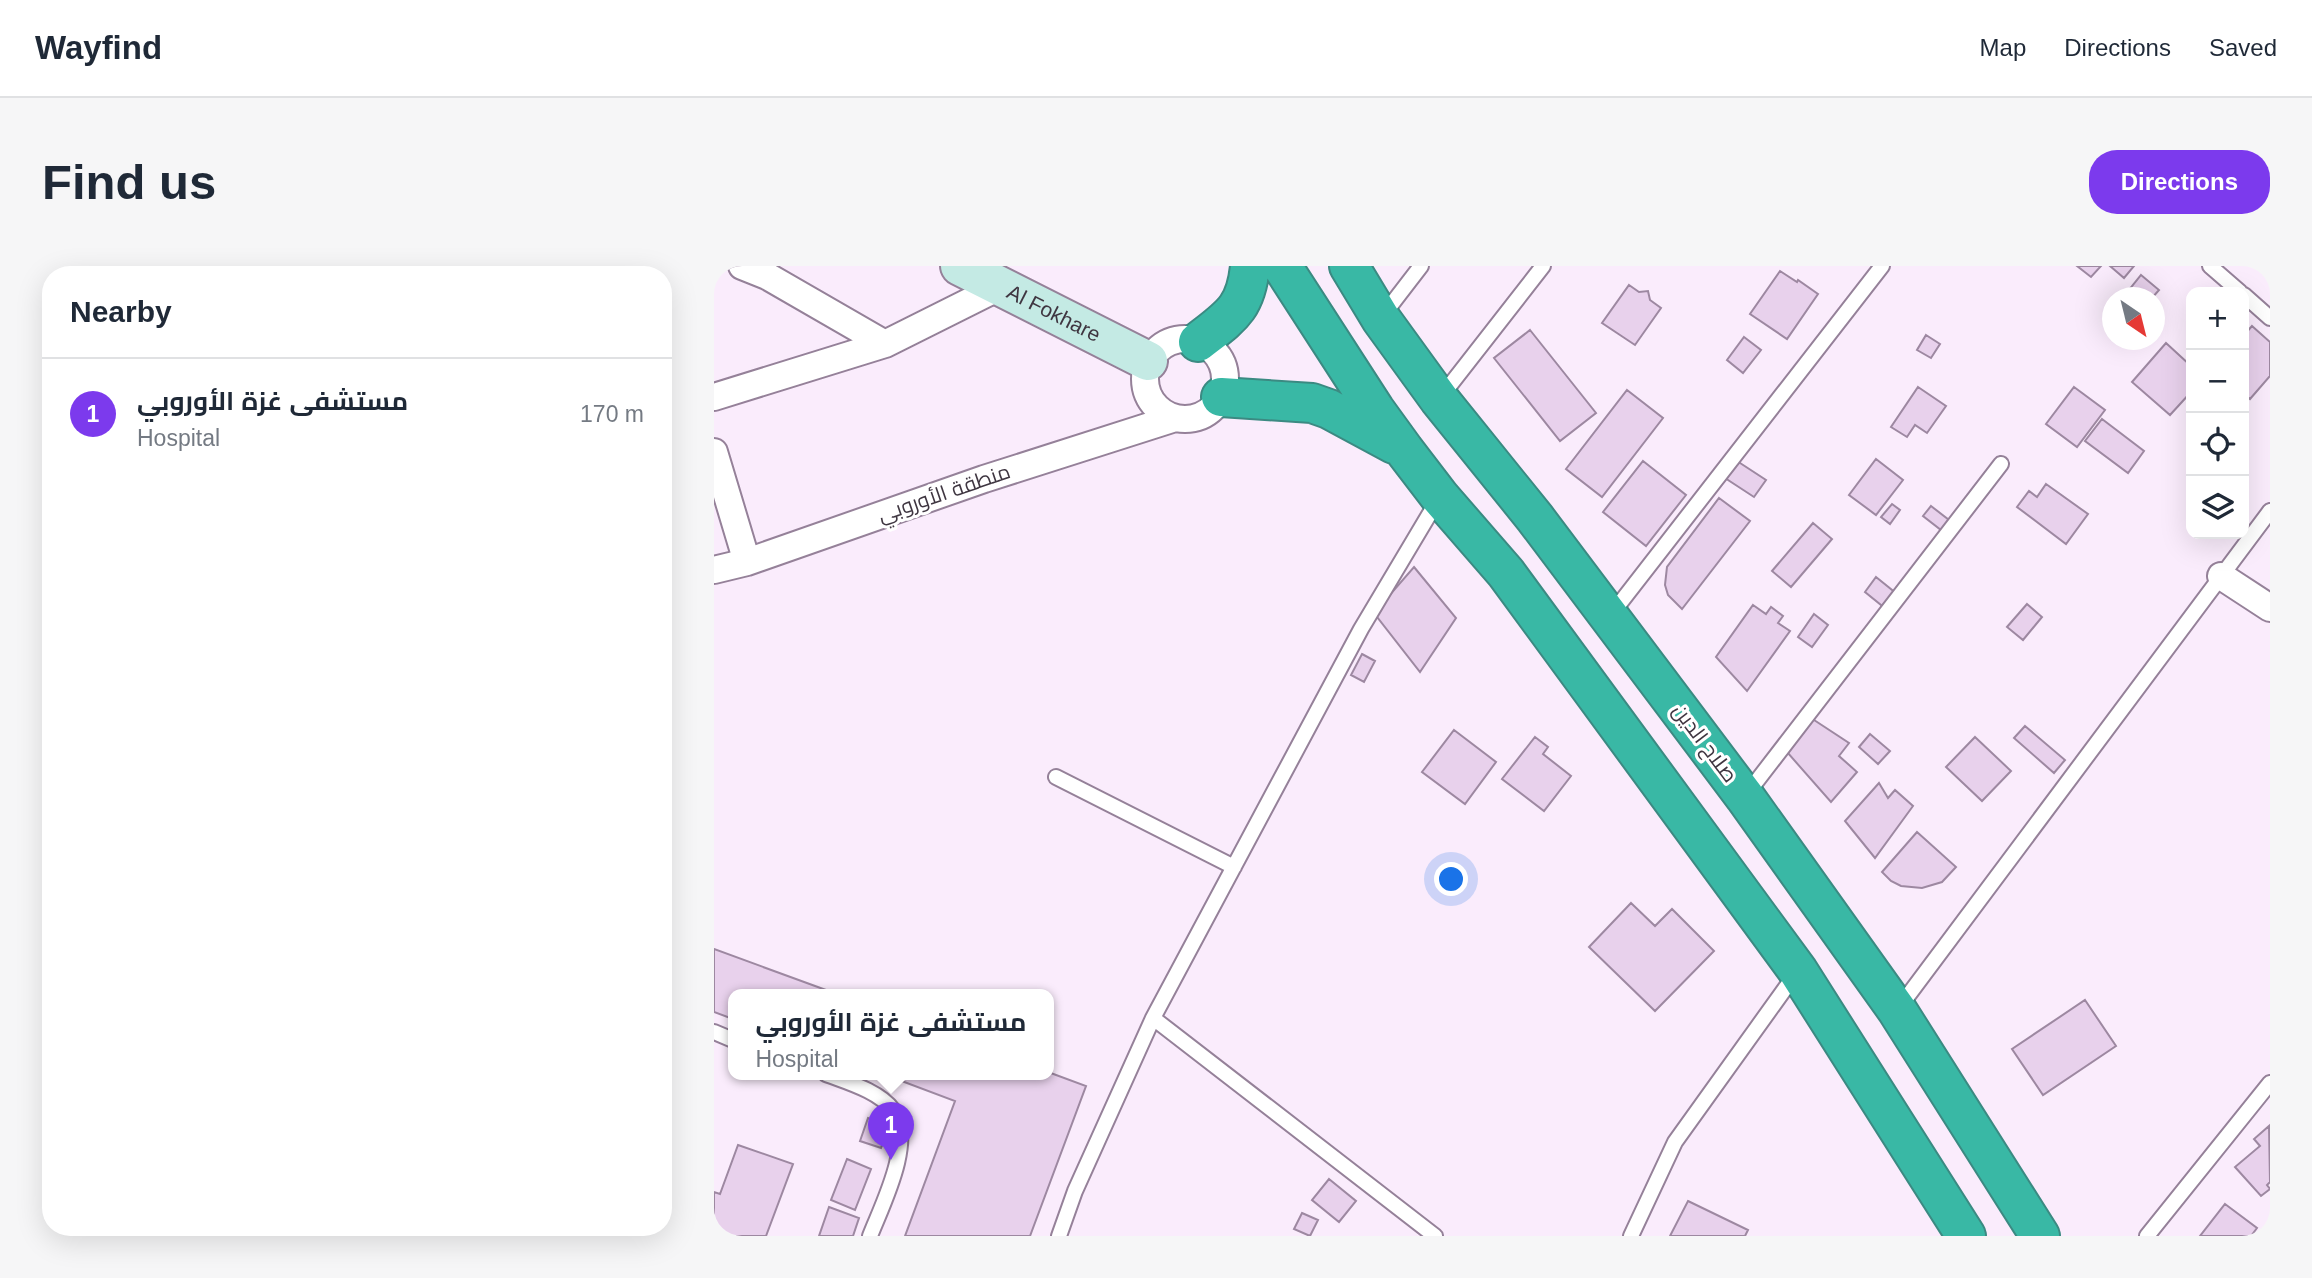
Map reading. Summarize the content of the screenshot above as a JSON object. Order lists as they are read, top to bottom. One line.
{"streets":{"highway":["صلاح الدين"],"street":["Al Fokhare","منطقة الأوروبي"]},"crossings":[["Al Fokhare","منطقة الأوروبي"]],"north":"bottom right","page":{"header":"Wayfind","nav":["Map","Directions","Saved"],"buttons":"Directions","title":"Find us","heading":"Nearby","map_buttons":["+","−"],"list":[{"mark":"1","name":"مستشفى غزة الأوروبي","note":"Hospital","value":"170 m"}],"popup":["مستشفى غزة الأوروبي","Hospital"],"pins":"1"}}
